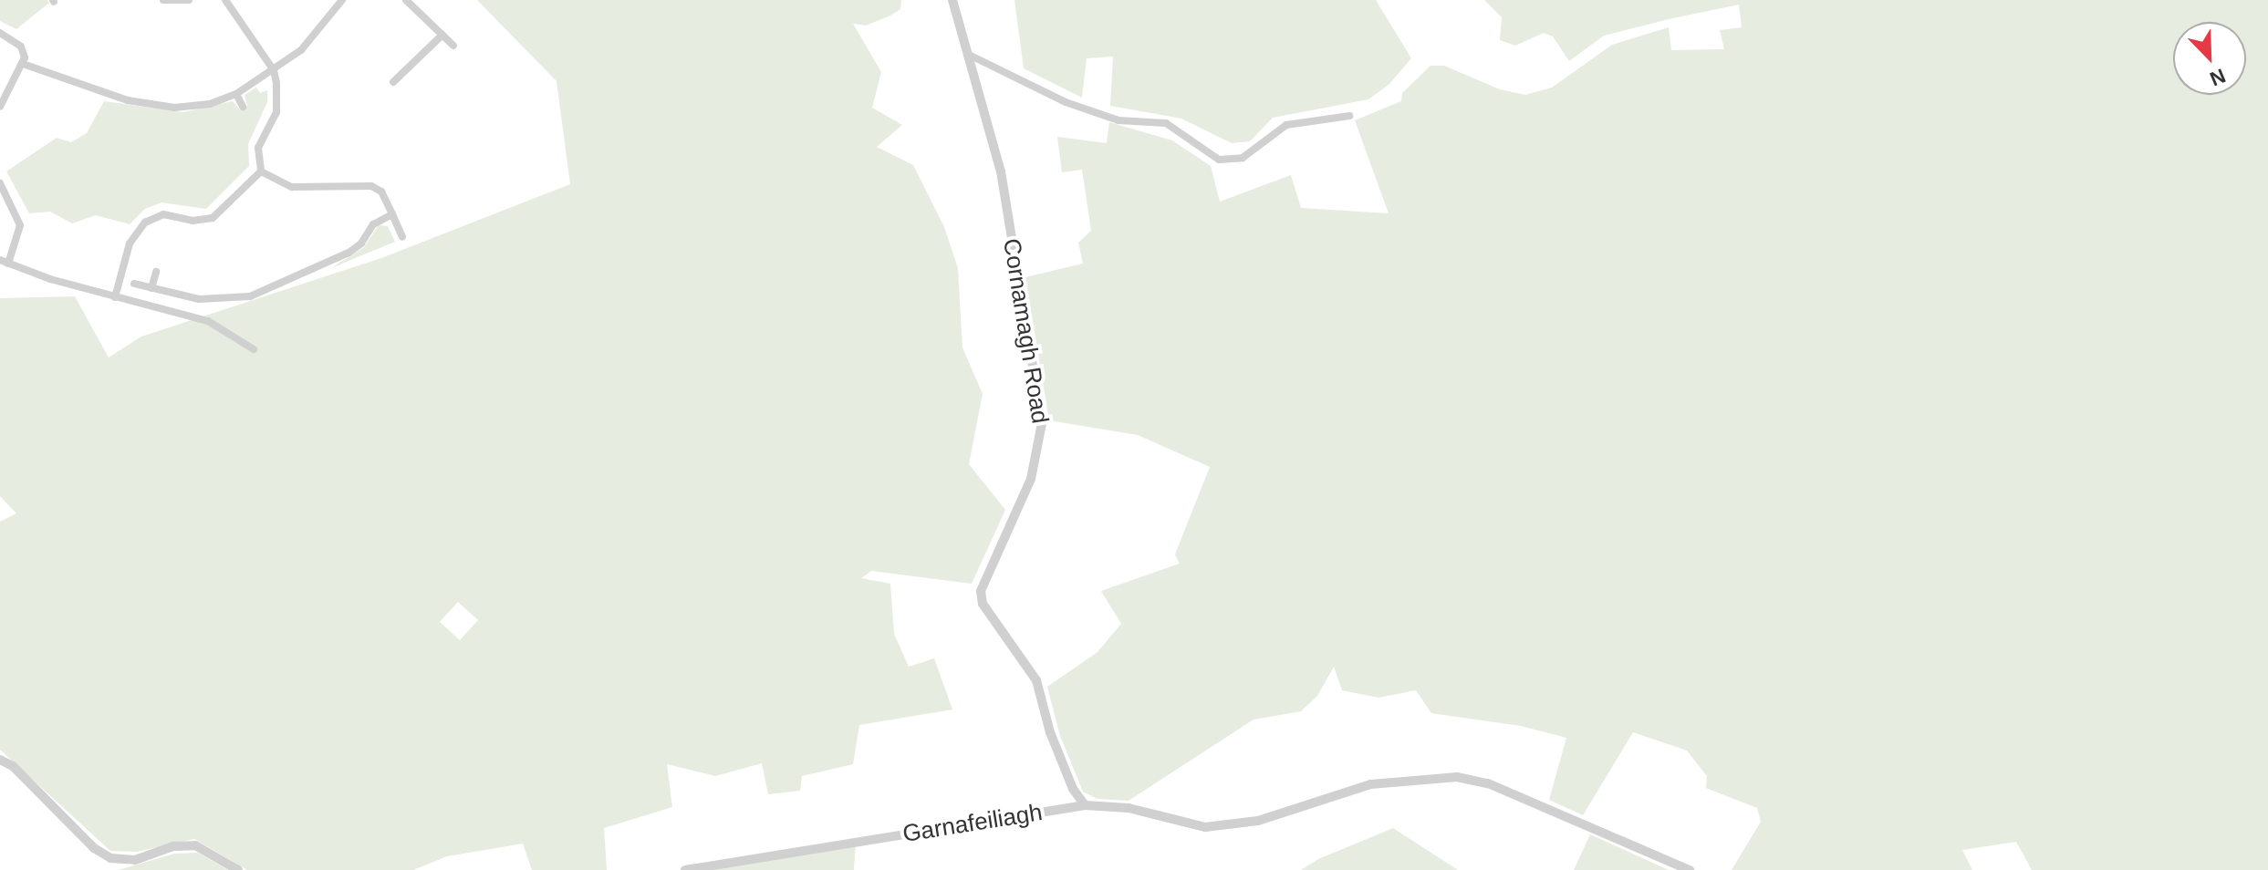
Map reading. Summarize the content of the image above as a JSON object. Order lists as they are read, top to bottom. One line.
{"streets":{"street":["Cornamagh Road","Garnafeiliagh"]},"crossings":[["Cornamagh Road","Garnafeiliagh"]],"north":"bottom right"}
